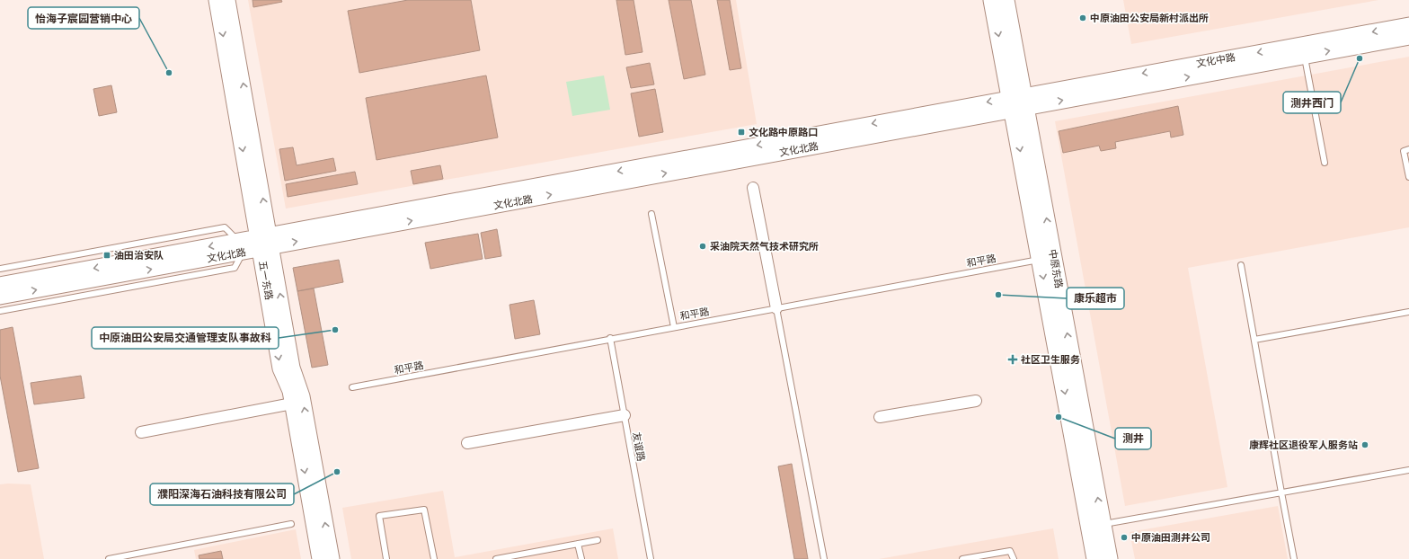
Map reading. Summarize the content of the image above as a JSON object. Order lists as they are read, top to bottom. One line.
{"streets":{"main road":["中原东路"],"street":["文化中路","文化北路","五一东路"],"lane":["和平路","友谊路"]},"crossings":[["文化中路","文化北路"],["文化中路","中原东路"],["文化北路","中原东路"],["文化北路","五一东路"],["和平路","中原东路"],["和平路","友谊路"]],"places":{"other":["中原油田公安局新村派出所","测井西门","怡海子宸园营销中心","采油院天然气技术研究所","康乐超市","中原油田公安局交通管理支队事故科","测井","康辉社区退役军人服务站","濮阳深海石油科技有限公司","中原油田测井公司"],"transit":["文化路中原路口","油田治安队"],"health":["社区卫生服务"]}}
